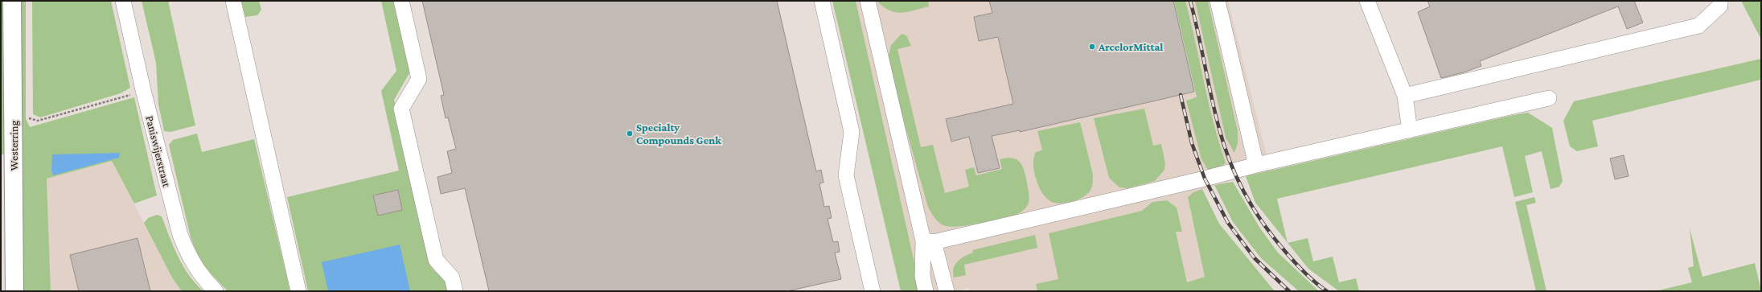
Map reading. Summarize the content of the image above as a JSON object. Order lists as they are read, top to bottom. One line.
{"streets":{"highway":["Westerring"],"street":["Paniswijerstraat"]},"places":["ArcelorMittal","Specialty Compounds Genk"]}
